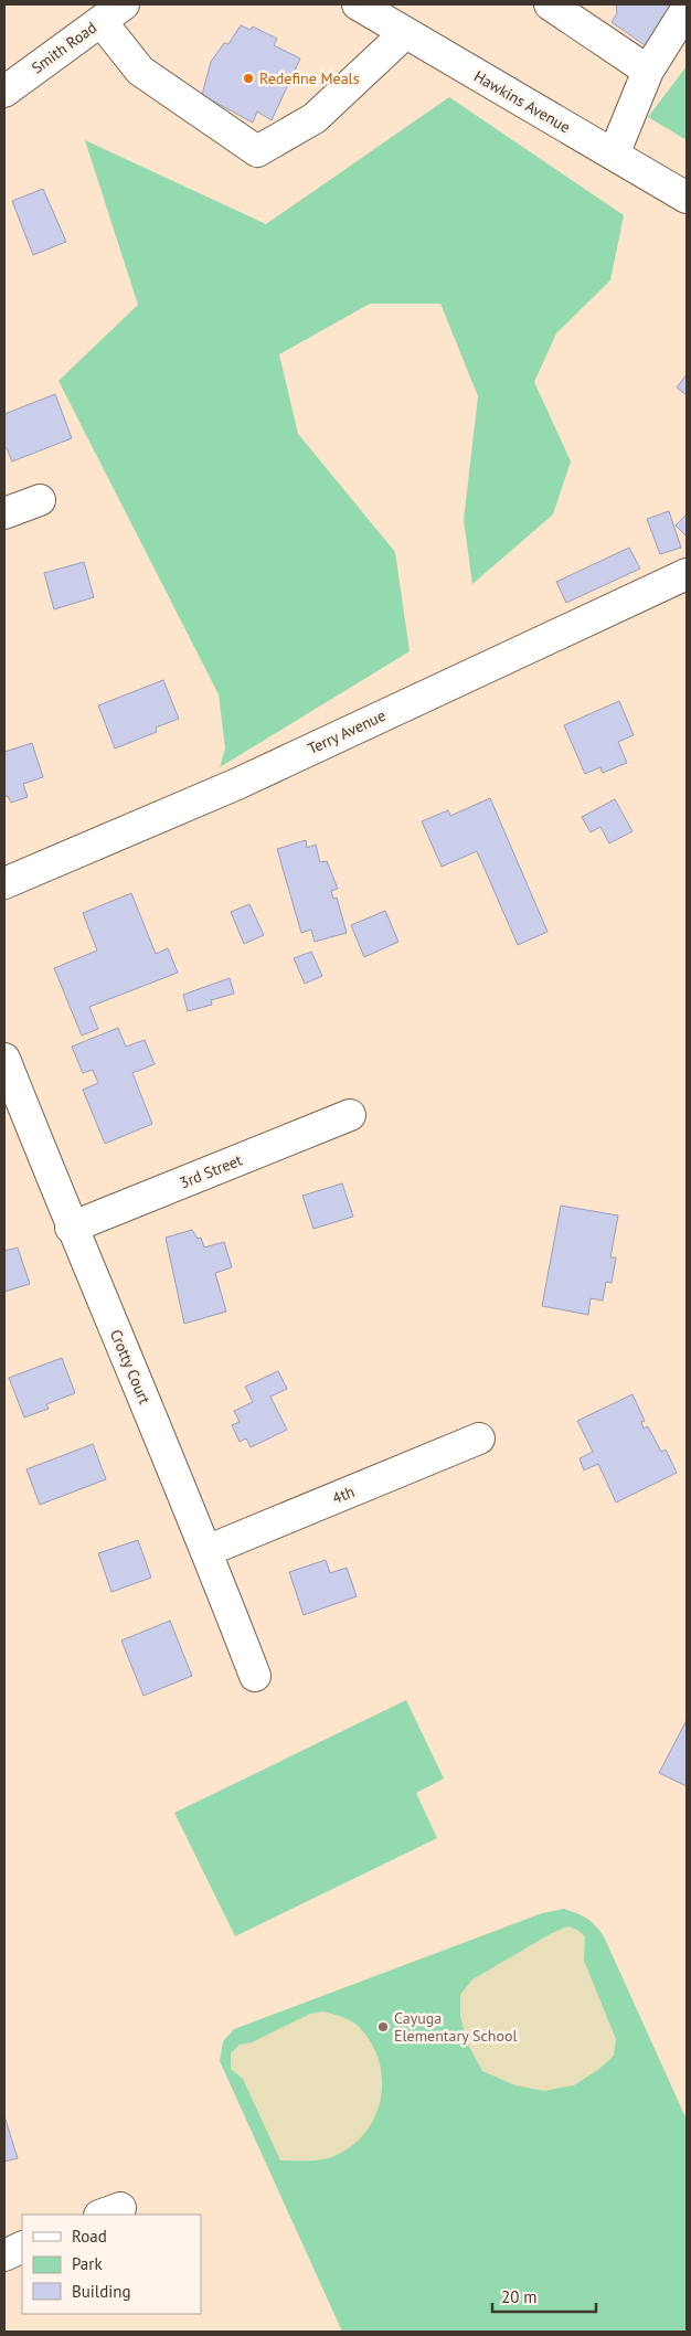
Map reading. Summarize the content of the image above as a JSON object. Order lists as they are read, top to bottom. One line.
{"streets":{"street":["Smith Road","Hawkins Avenue","Terry Avenue","3rd Street","Crotty Court","4th"]},"crossings":[["3rd Street","Crotty Court"],["Crotty Court","4th"]],"places":["Redefine Meals","Cayuga Elementary School"],"legend":["Road","Park","Building"],"scale_bar":"20 m"}
